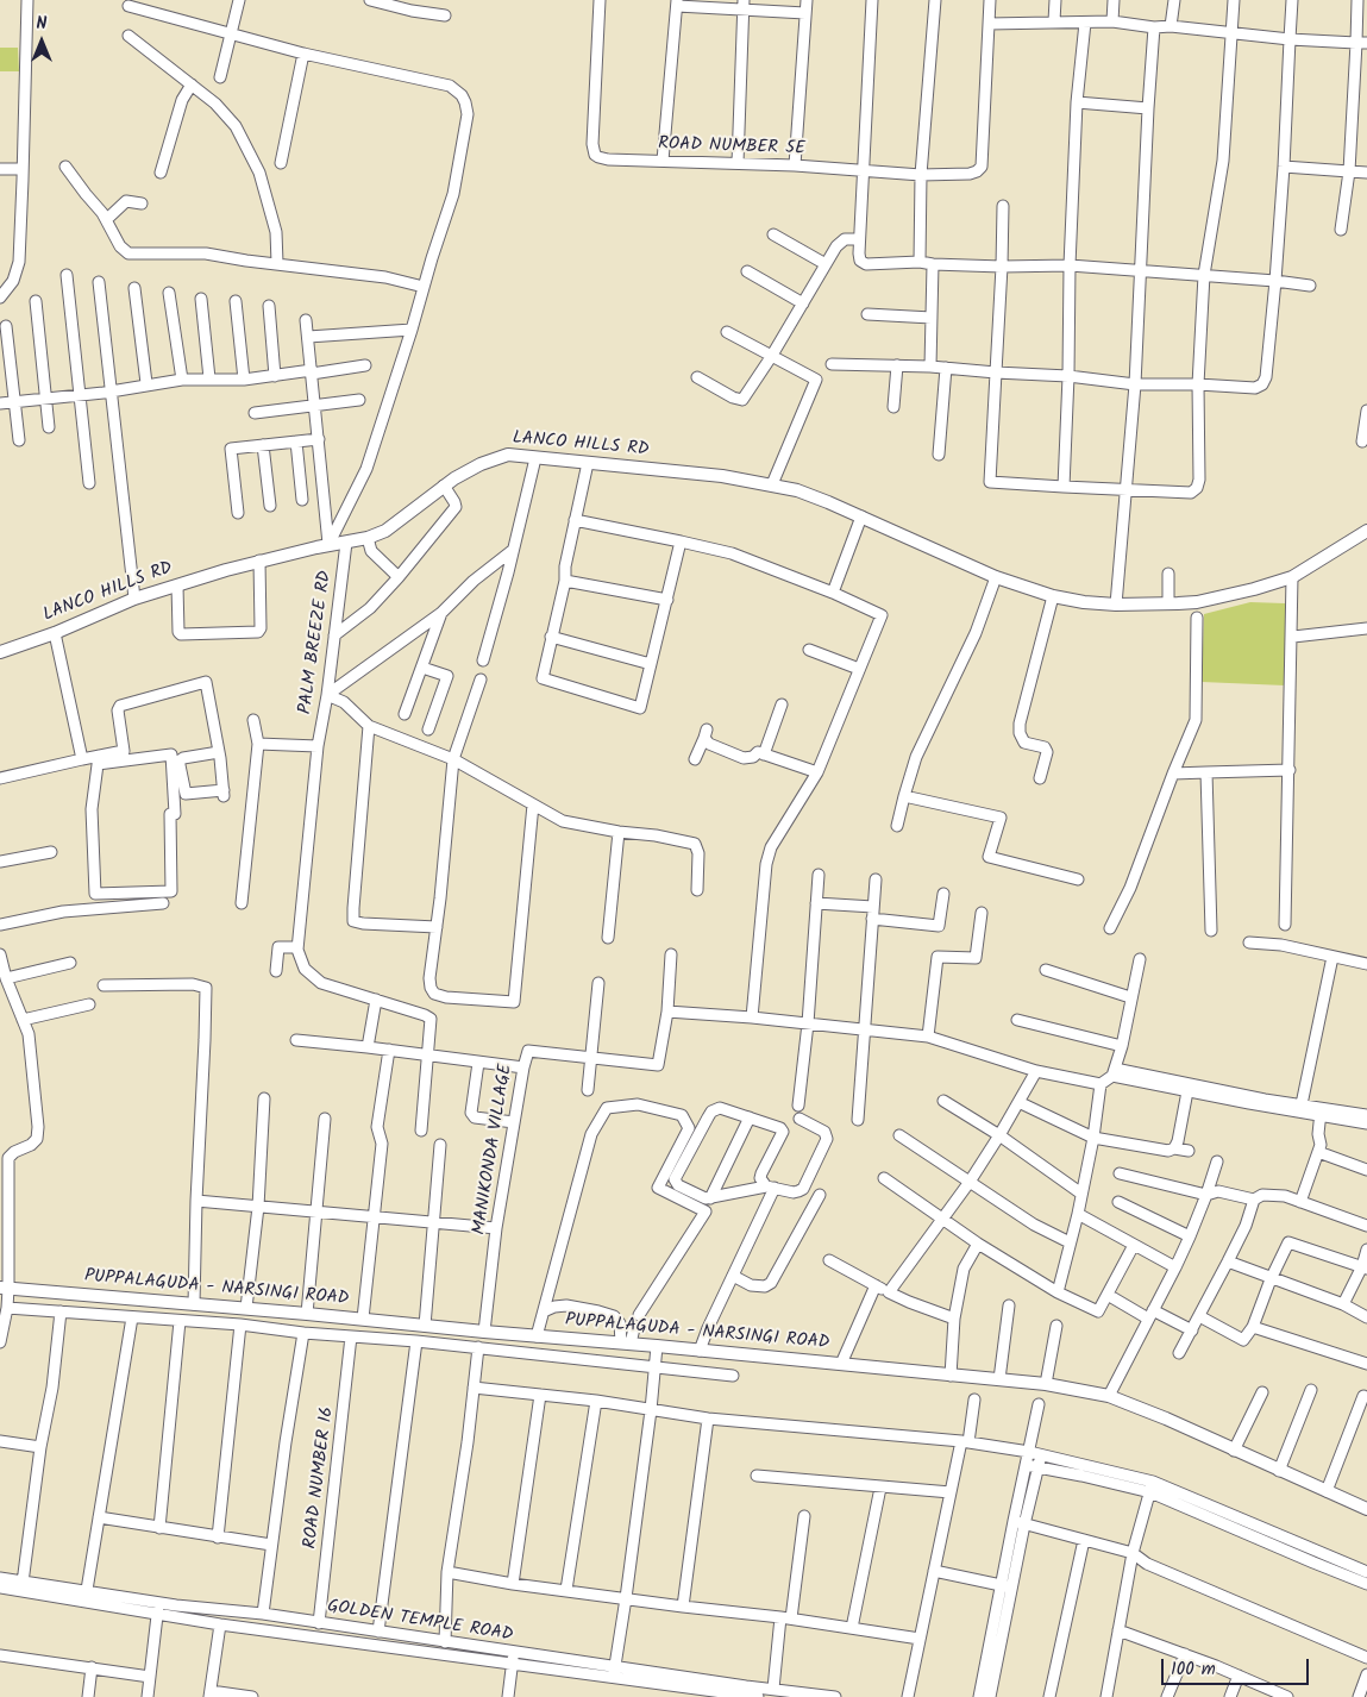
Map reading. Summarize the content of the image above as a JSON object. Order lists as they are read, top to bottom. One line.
{"streets":{"street":["ROAD NUMBER 5E","LANCO HILLS RD","PALM BREEZE RD","MANIKONDA VILLAGE","PUPPALAGUDA - NARSINGI ROAD","ROAD NUMBER 16","GOLDEN TEMPLE ROAD"]},"crossings":[["LANCO HILLS RD","PALM BREEZE RD"],["MANIKONDA VILLAGE","PUPPALAGUDA - NARSINGI ROAD"],["ROAD NUMBER 16","GOLDEN TEMPLE ROAD"]],"scale_bar":"100 m","north":"top"}
